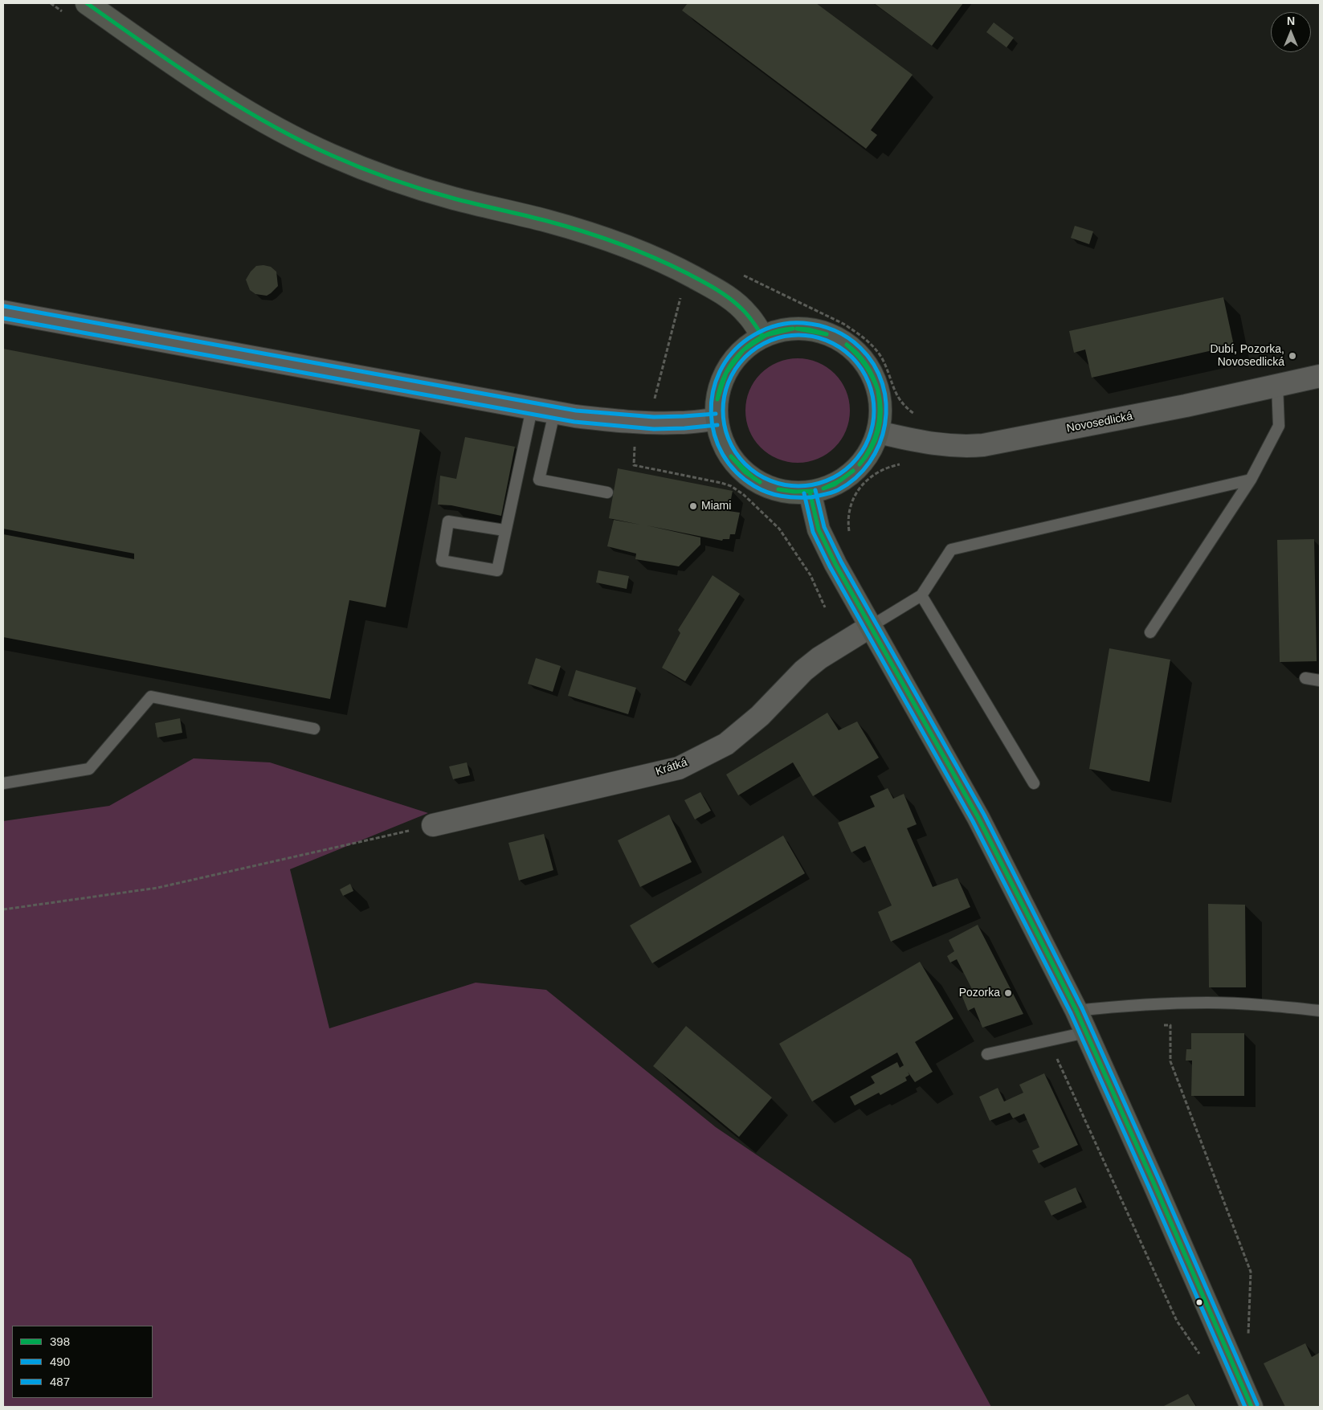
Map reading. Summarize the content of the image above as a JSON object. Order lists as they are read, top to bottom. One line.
{"streets":{"street":["Novosedlická","Krátká"]},"places":["Dubí, Pozorka, Novosedlická","Miami","Pozorka"],"lines":["transit line 398","transit line 487","transit line 490"],"legend":["398","490","487"],"north":"top"}
